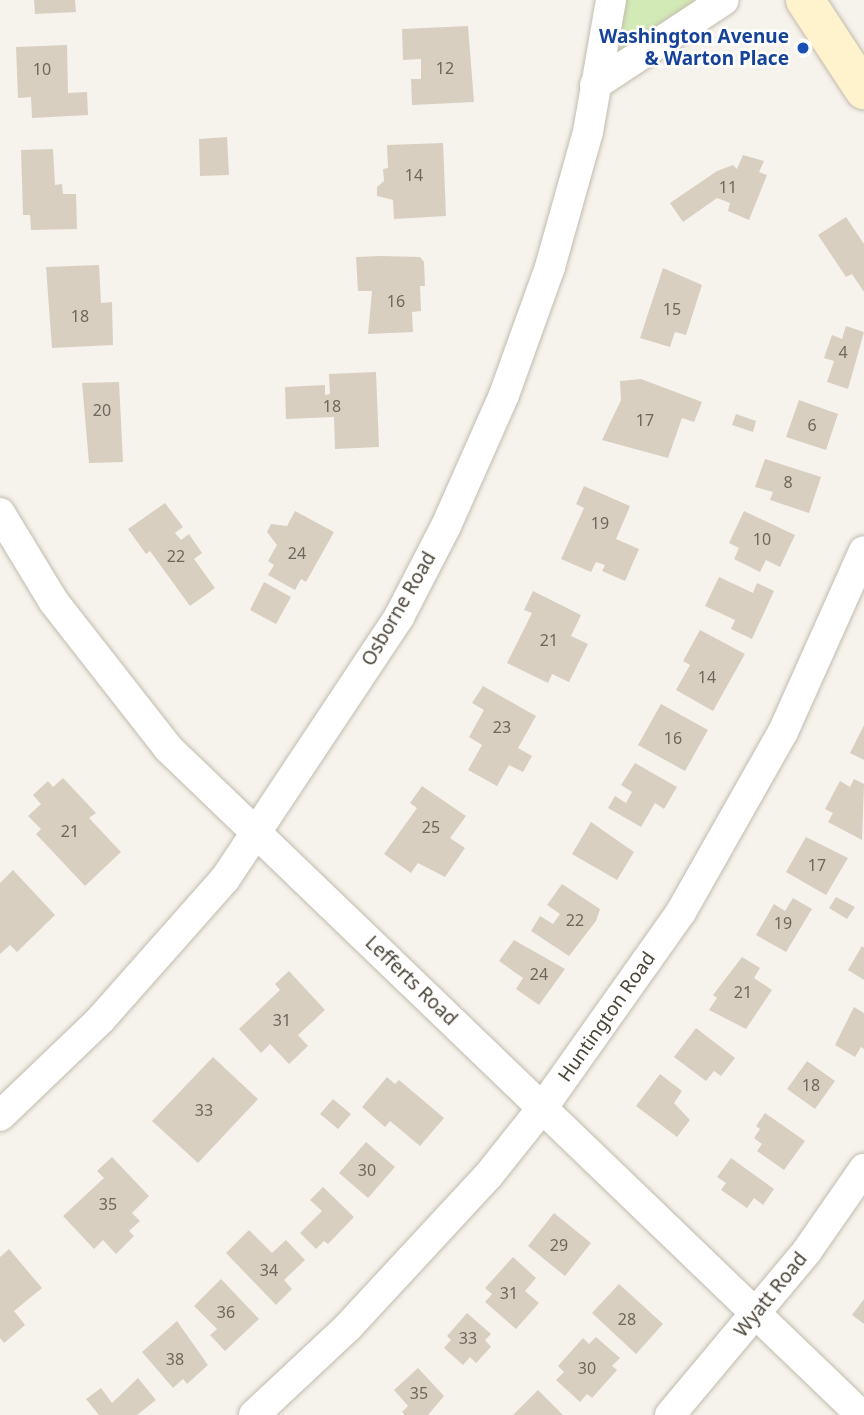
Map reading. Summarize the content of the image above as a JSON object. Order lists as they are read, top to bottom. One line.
{"streets":{"street":["Osborne Road","Lefferts Road","Huntington Road","Wyatt Road"]},"crossings":[["Osborne Road","Lefferts Road"],["Lefferts Road","Huntington Road"],["Lefferts Road","Wyatt Road"]],"places":["Washington Avenue & Warton Place"],"house_numbers":["12","10","14","11","16","15","18","4","18","20","17","6","8","19","10","24","22","21","14","23","16","25","21","17","22","19","24","21","31","18","33","30","35","29","34","31","36","28","33","38","30","35"]}
